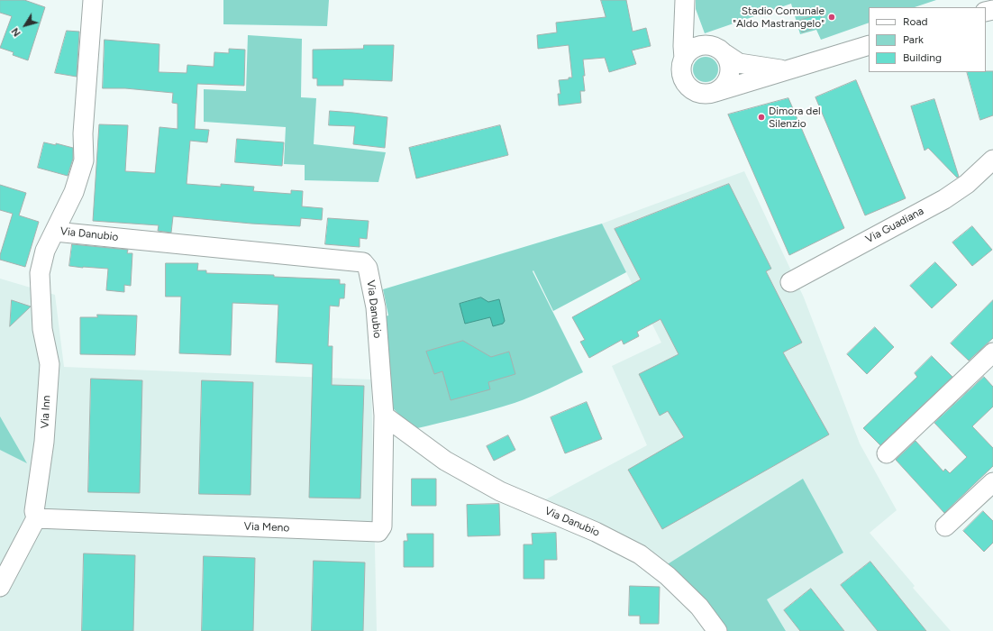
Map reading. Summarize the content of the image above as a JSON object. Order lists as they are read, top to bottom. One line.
{"streets":{"street":["Via Guadiana","Via Danubio","Via Inn","Via Meno"]},"crossings":[["Via Danubio","Via Inn"],["Via Danubio","Via Meno"],["Via Inn","Via Meno"]],"places":["Stadio Comunale \"Aldo Mastrangelo\"","Dimora del Silenzio"],"legend":["Road","Park","Building"],"north":"bottom left"}
